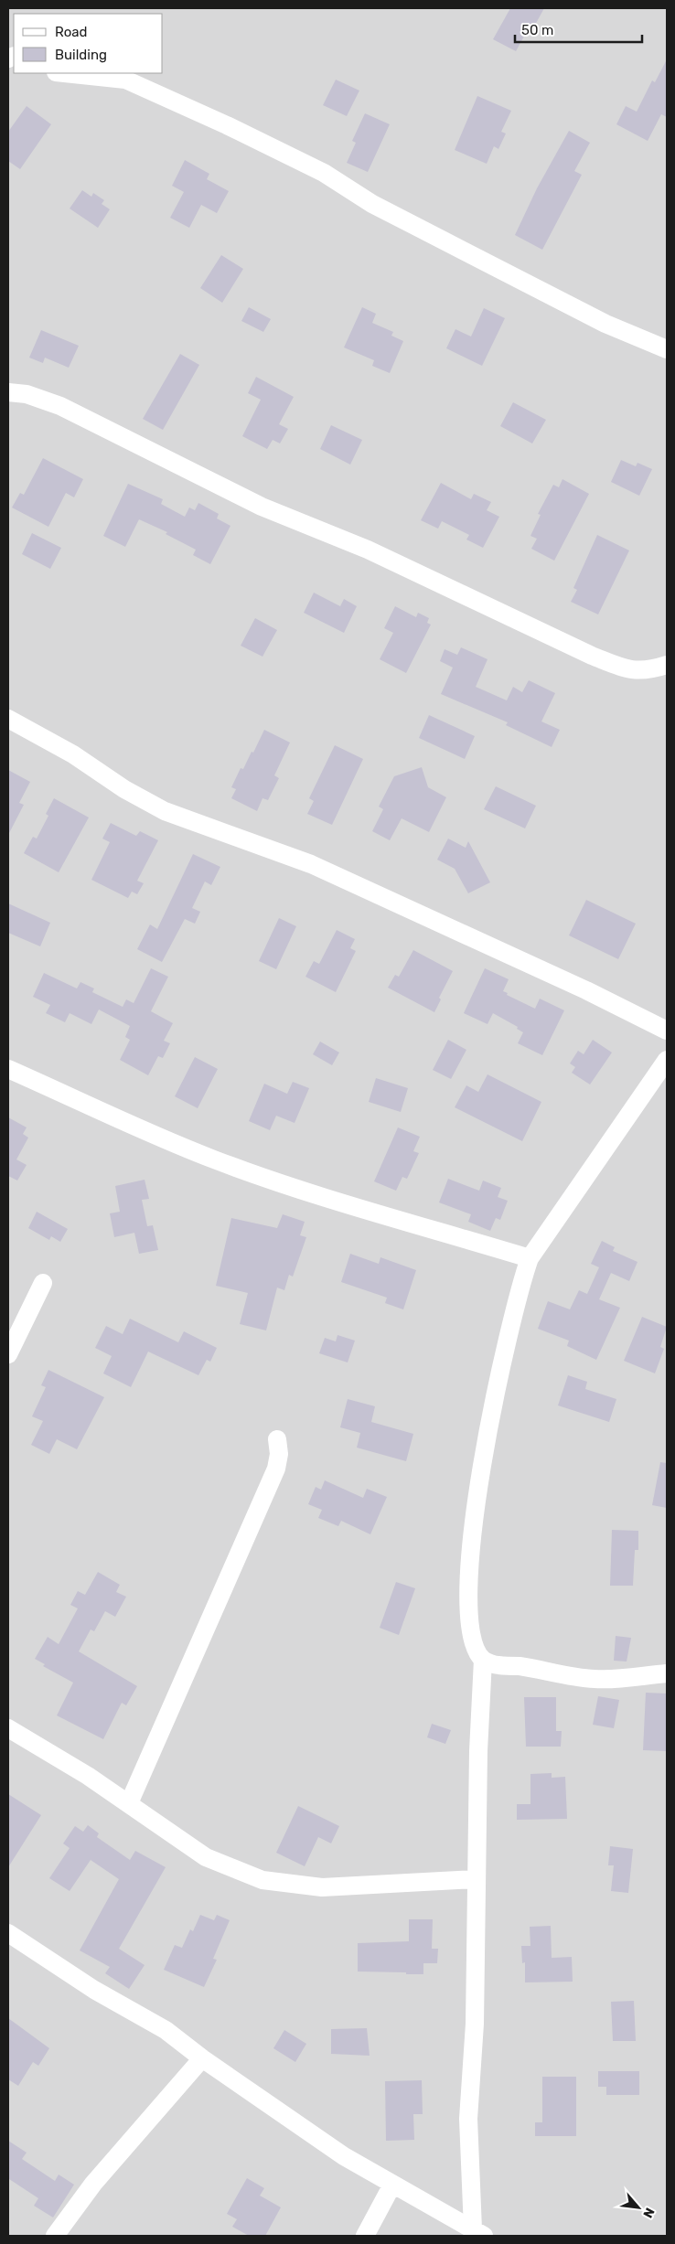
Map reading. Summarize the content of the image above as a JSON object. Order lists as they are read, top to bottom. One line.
{"legend":["Road","Building"],"scale_bar":"50 m","north":"bottom right"}
